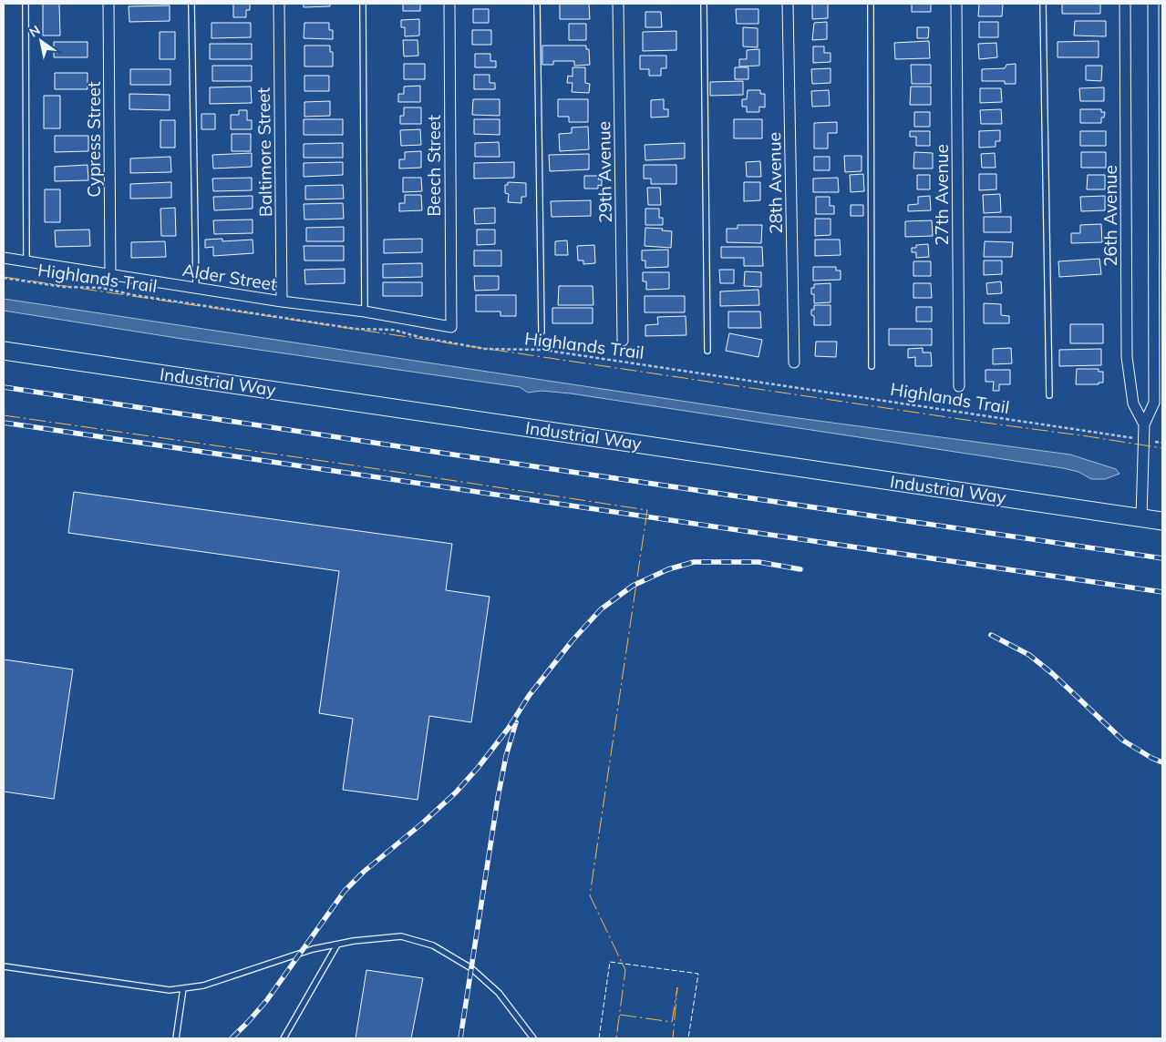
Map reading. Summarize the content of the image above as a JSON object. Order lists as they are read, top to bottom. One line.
{"streets":{"main road":["Industrial Way"],"street":["Cypress Street","Baltimore Street","Beech Street","29th Avenue","28th Avenue","27th Avenue","26th Avenue","Alder Street"],"path":["Highlands Trail"]},"crossings":[["Cypress Street","Alder Street"],["Baltimore Street","Alder Street"],["Beech Street","Alder Street"]],"north":"top left"}
